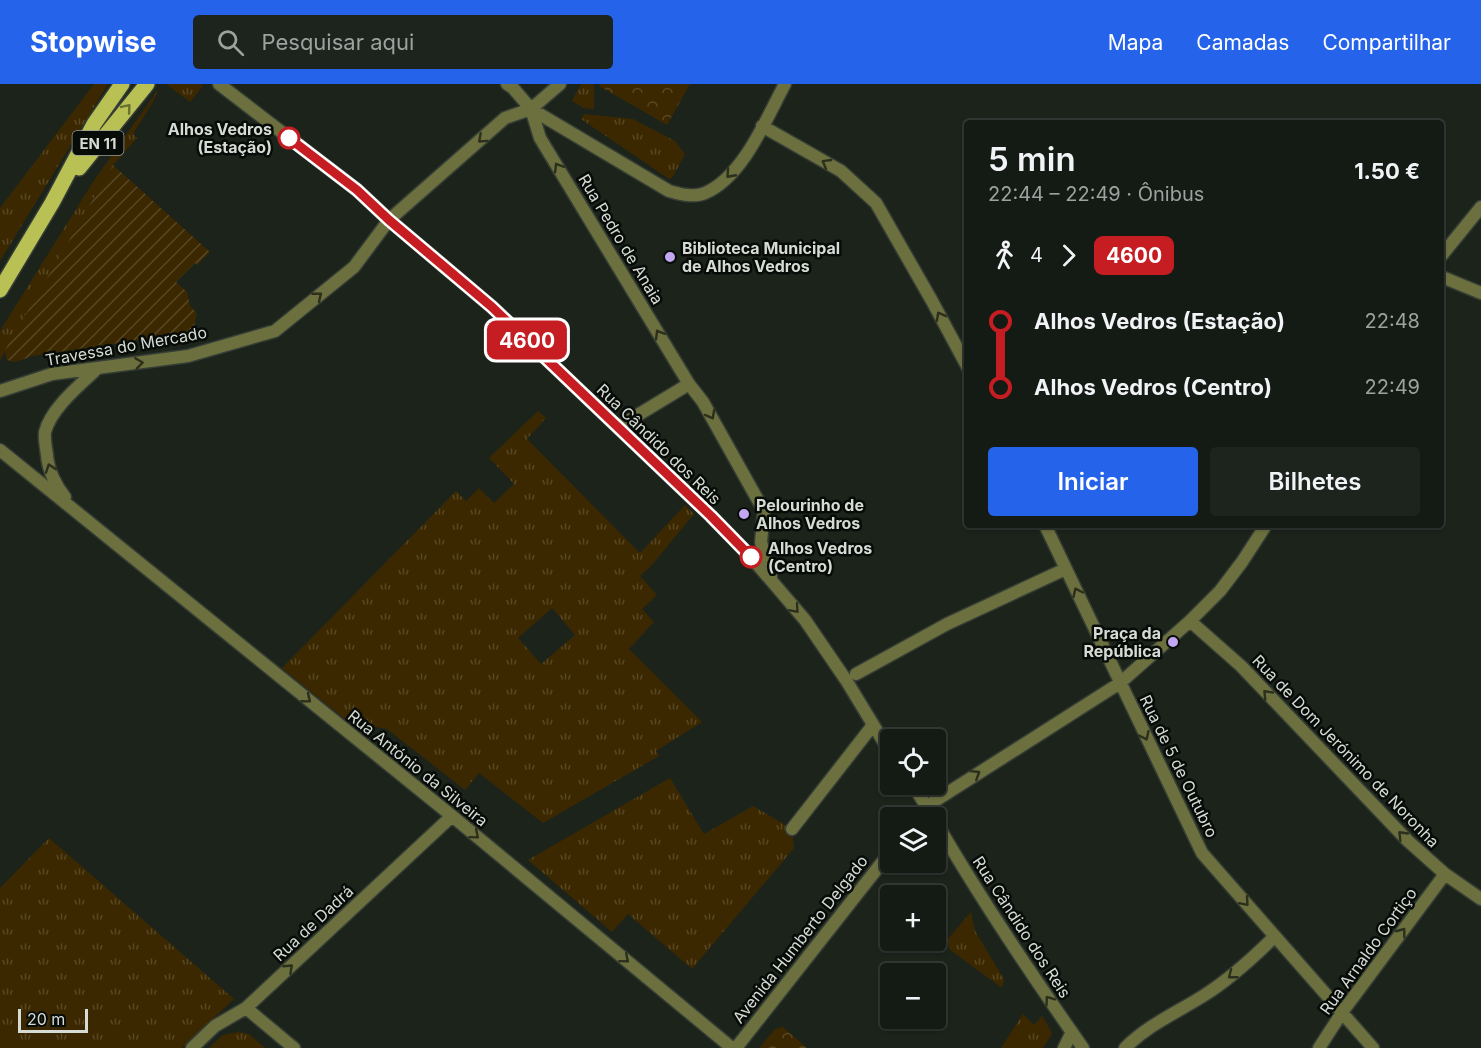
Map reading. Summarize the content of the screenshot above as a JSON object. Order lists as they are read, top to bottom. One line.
{"streets":{"main road":["EN 11"],"street":["Rua Pedro de Anaia","Travessa do Mercado","Rua Cândido dos Reis","Rua de Dom Jerónimo de Noronha","Rua de 5 de Outubro","Rua António da Silveira","Rua de Dadrá","Avenida Humberto Delgado","Rua Arnaldo Cortiço"]},"crossings":[["Rua Pedro de Anaia","Travessa do Mercado"],["Rua Pedro de Anaia","Rua Cândido dos Reis"],["Travessa do Mercado","Rua Cândido dos Reis"],["Travessa do Mercado","Rua António da Silveira"],["Rua de Dom Jerónimo de Noronha","Rua Arnaldo Cortiço"],["Rua de 5 de Outubro","Rua Arnaldo Cortiço"],["Rua António da Silveira","Rua de Dadrá"],["Rua António da Silveira","Avenida Humberto Delgado"]],"one_way":["Rua de Dom Jerónimo de Noronha","Rua de Dadrá","Rua Arnaldo Cortiço"],"places":["Alhos Vedros (Estação)","Biblioteca Municipal de Alhos Vedros","Pelourinho de Alhos Vedros","Alhos Vedros (Centro)","Praça da República"],"lines":["bus line 4600"],"scale_bar":"20 m","page":{"header":"Stopwise","search":"Pesquisar aqui","nav":["Mapa","Camadas","Compartilhar"],"on_map":"4600","heading":["5 min","22:44 – 22:49 · Ônibus","1.50 €"],"legs":["4","4600"],"list":[{"name":"Alhos Vedros (Estação)","value":"22:48"},{"name":"Alhos Vedros (Centro)","value":"22:49"}],"buttons":["Iniciar","Bilhetes"],"map_buttons":["+","−"],"scale":"20 m"}}
